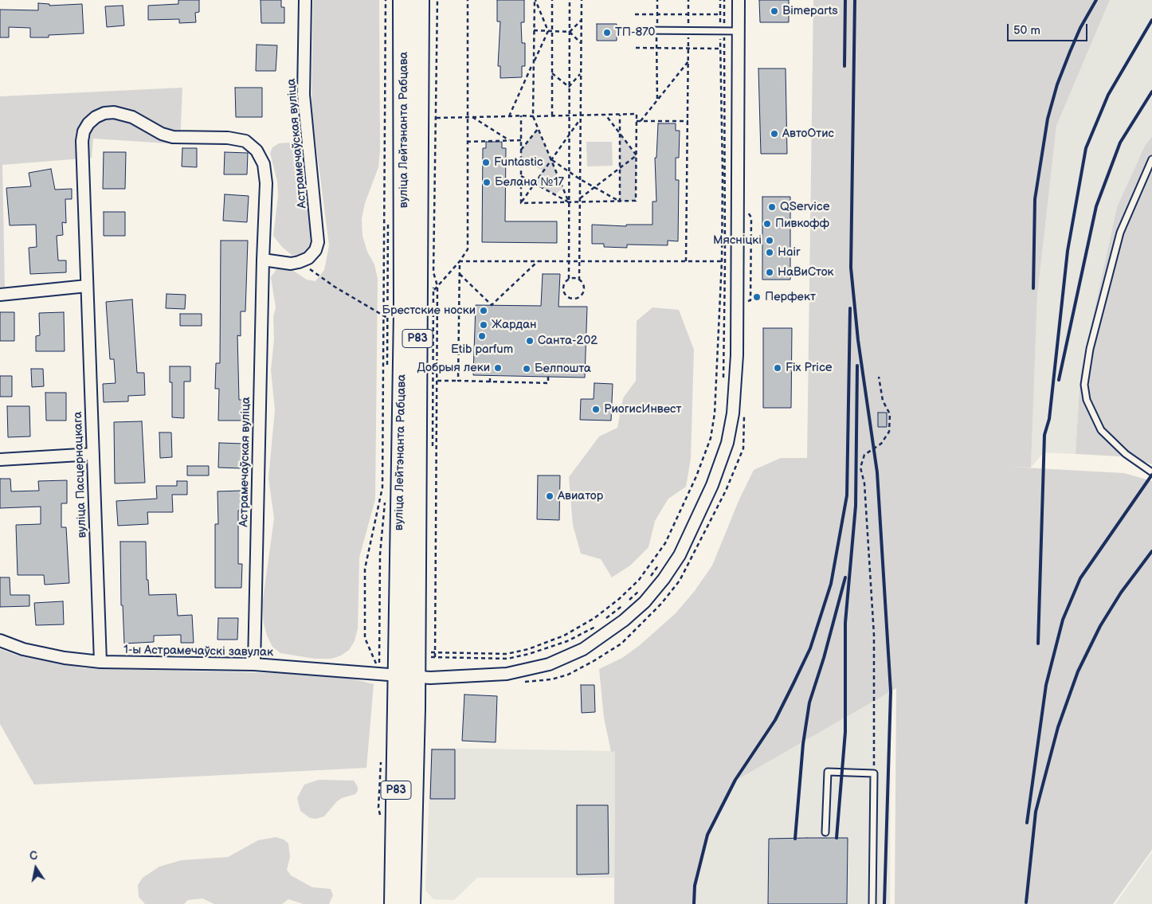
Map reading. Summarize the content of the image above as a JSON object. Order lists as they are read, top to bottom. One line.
{"streets":{"highway":["вуліца Лейтэнанта Рабцава","Р83"],"street":["Астрамечаўская вуліца","вуліца Пасцернацкага","1-ы Астрамечаўскі завулак"]},"crossings":[["вуліца Лейтэнанта Рабцава","1-ы Астрамечаўскі завулак"],["Астрамечаўская вуліца","вуліца Пасцернацкага"],["Астрамечаўская вуліца","1-ы Астрамечаўскі завулак"],["вуліца Пасцернацкага","1-ы Астрамечаўскі завулак"]],"places":["Bimeparts","ТП-870","АвтоОтис","Funtastic","Белана №17","QService","Пивкофф","Мясніцкі","Hair","НаВиСток","Перфект","Брестские носки","Жардан","Etib parfum","Санта-202","Добрыя леки","Fix Price","Белпошта","РиогисИнвест","Авиатор"],"scale_bar":"50 m","north":"top"}
